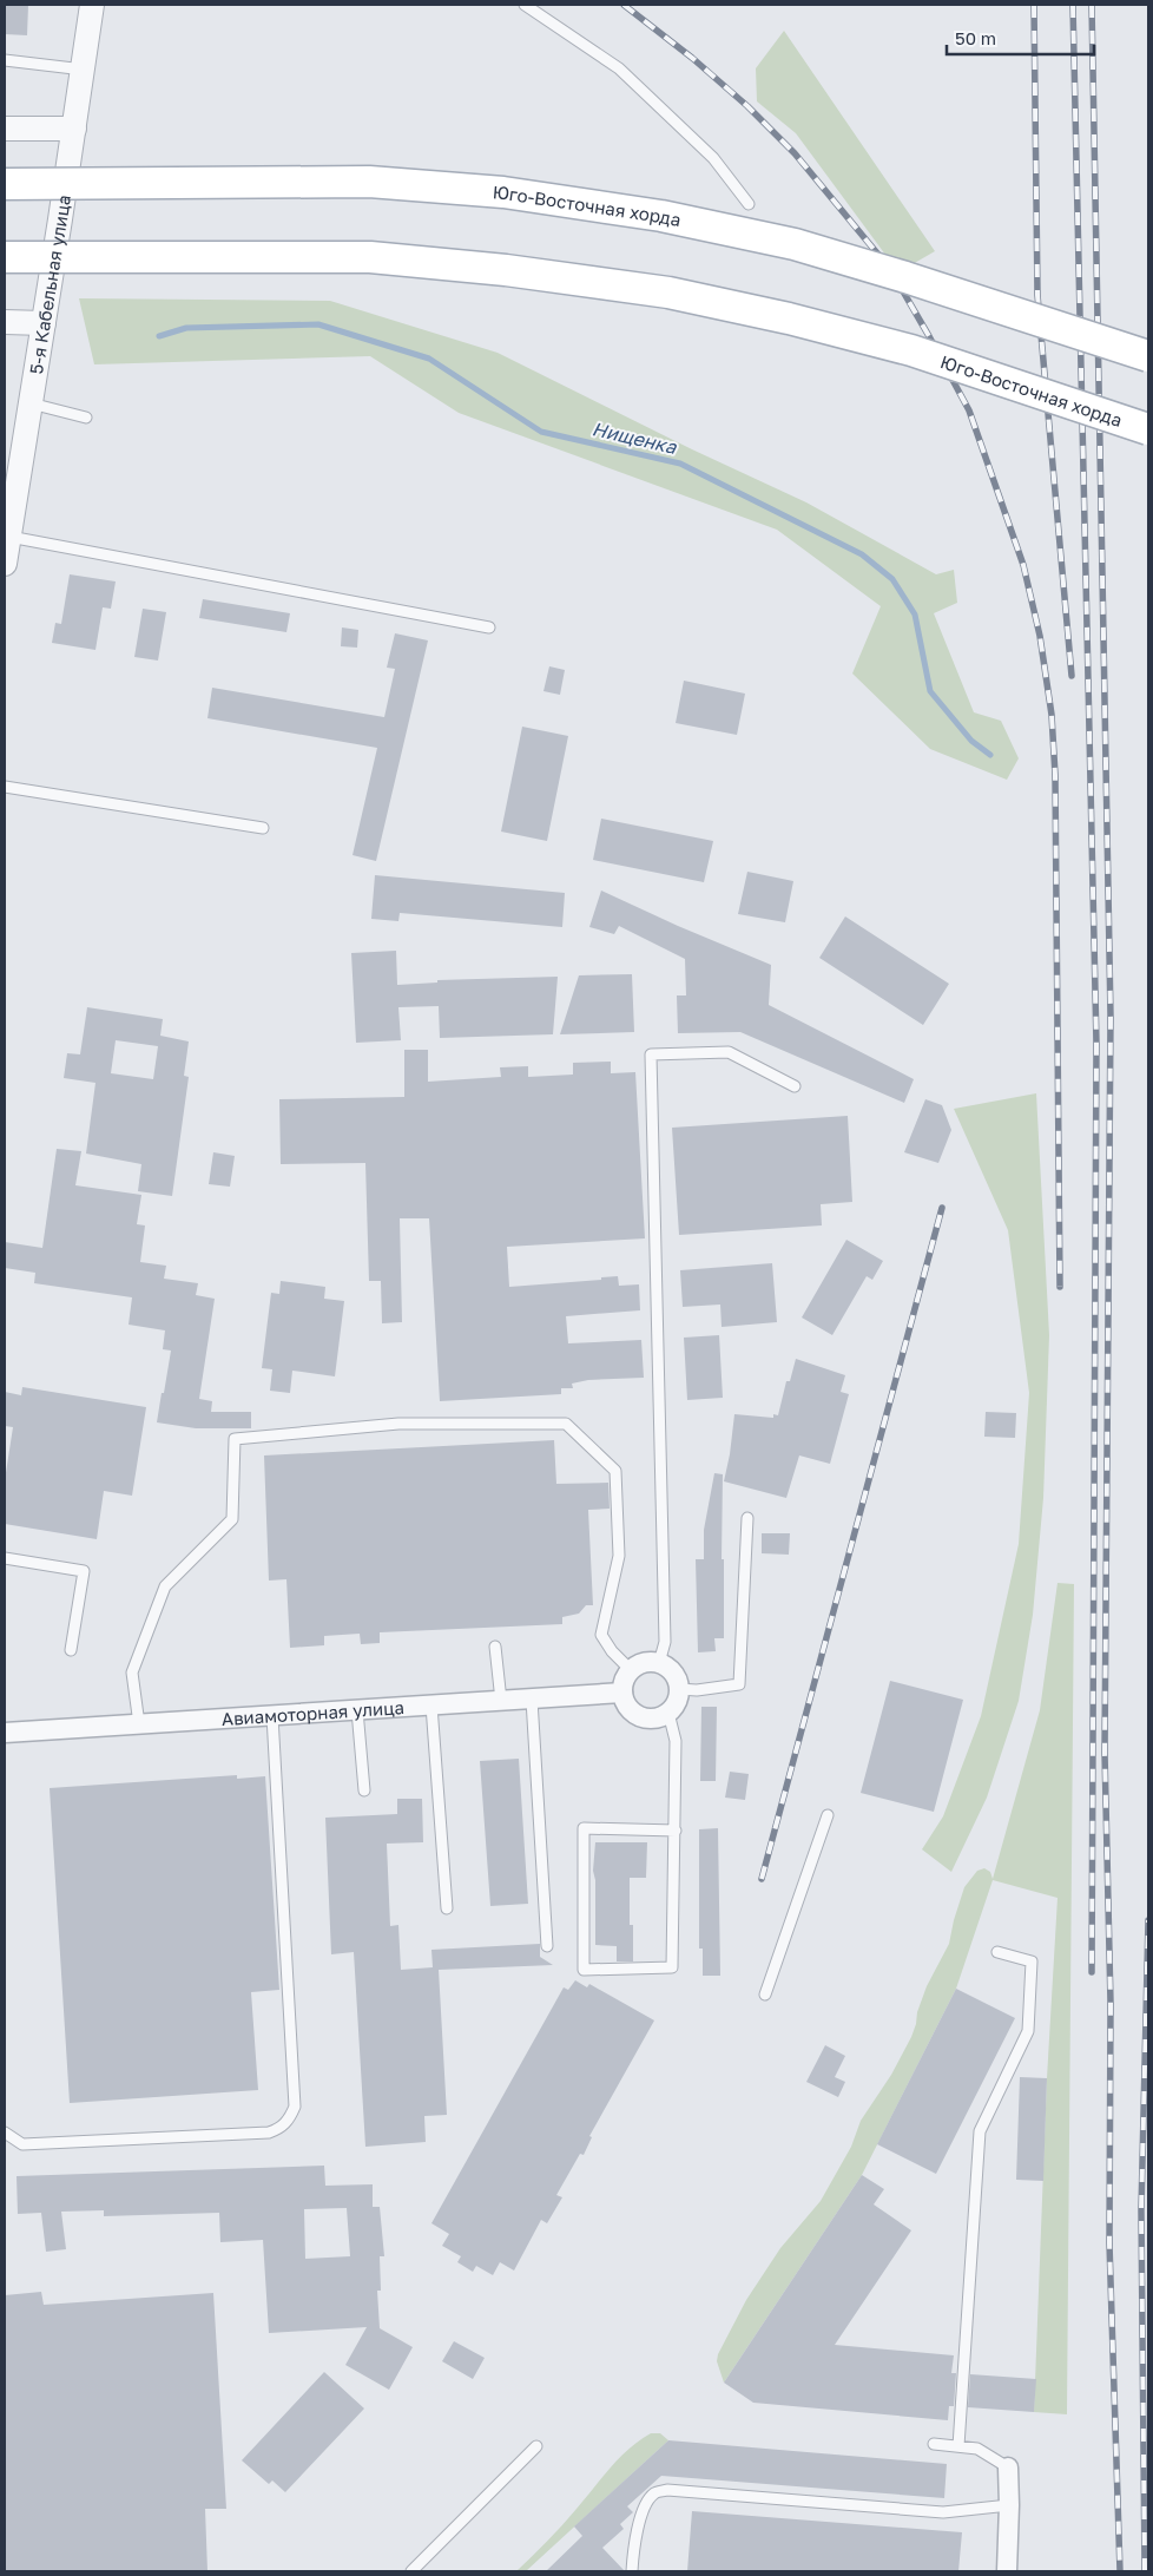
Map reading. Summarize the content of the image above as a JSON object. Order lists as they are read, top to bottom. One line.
{"streets":{"main road":["Юго-Восточная хорда"],"street":["5-я Кабельная улица","Авиамоторная улица"]},"water":["Нищенка"],"scale_bar":"50 m"}
